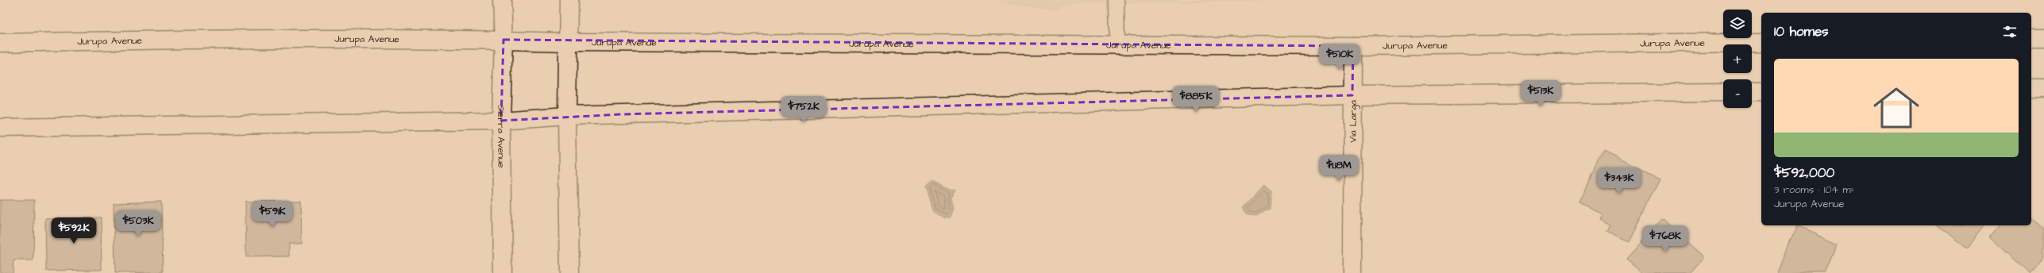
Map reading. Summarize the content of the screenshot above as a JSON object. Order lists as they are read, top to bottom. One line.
{"streets":{"main road":["Jurupa Avenue","Via Larga","Sierra Avenue"]},"crossings":[["Jurupa Avenue","Via Larga"],["Jurupa Avenue","Sierra Avenue"]],"page":{"map_buttons":["+","−"],"heading":"10 homes","price":["$510K","$513K","$885K","$752K","$1.18M","$343K","$591K","$503K","$592K","$768K"],"list":[{"name":"$592,000","note":"3 rooms · 104 m² · Jurupa Avenue"}]}}
